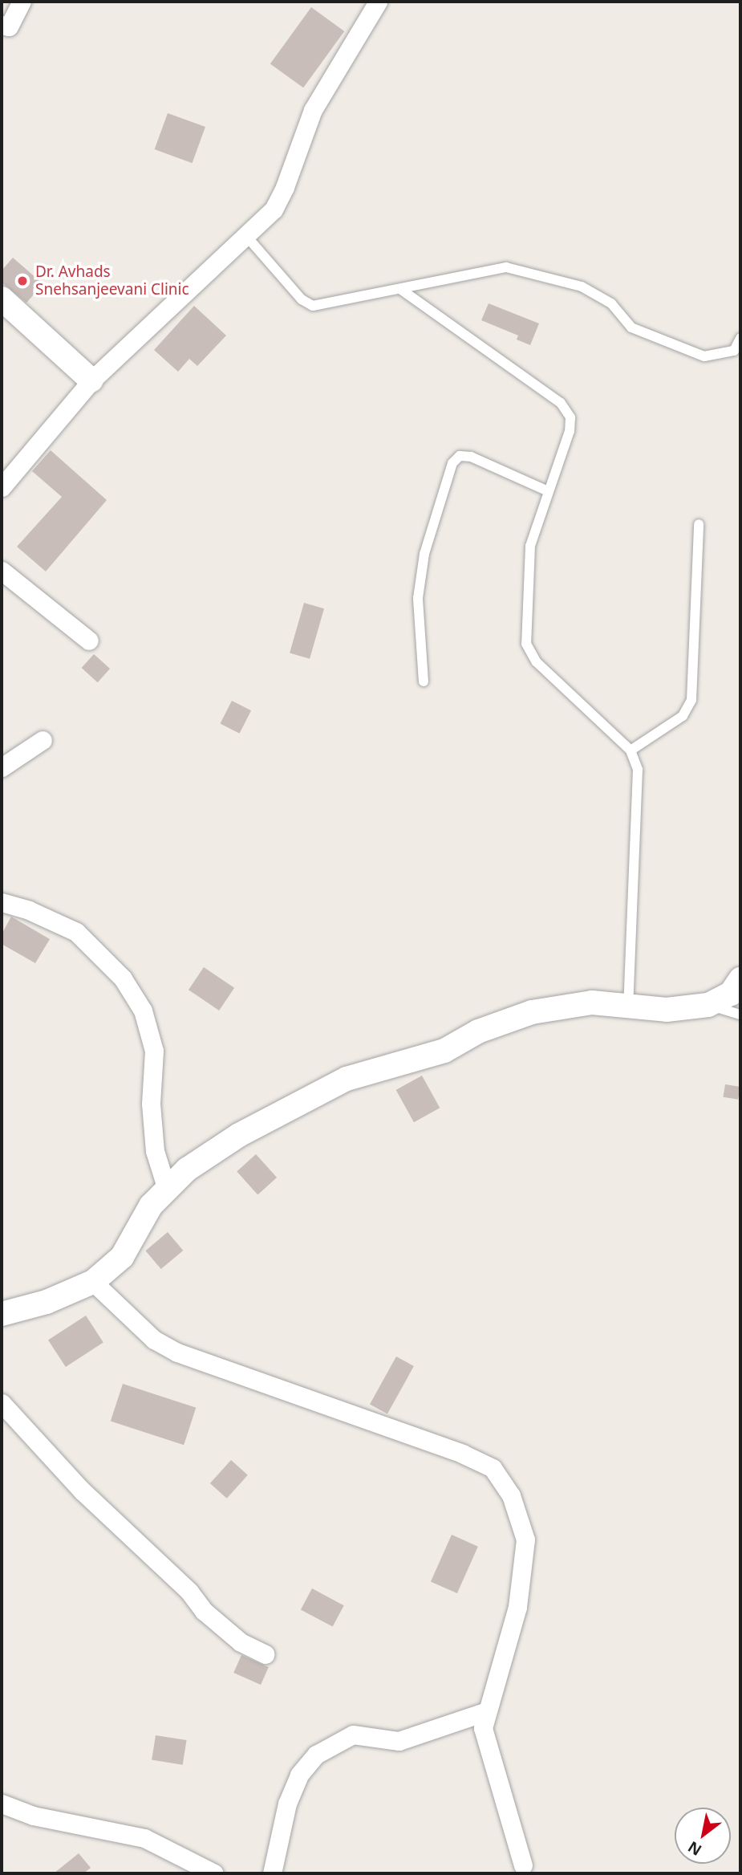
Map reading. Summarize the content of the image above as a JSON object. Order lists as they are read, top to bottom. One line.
{"places":["Dr. Avhads Snehsanjeevani Clinic"],"north":"bottom left"}
